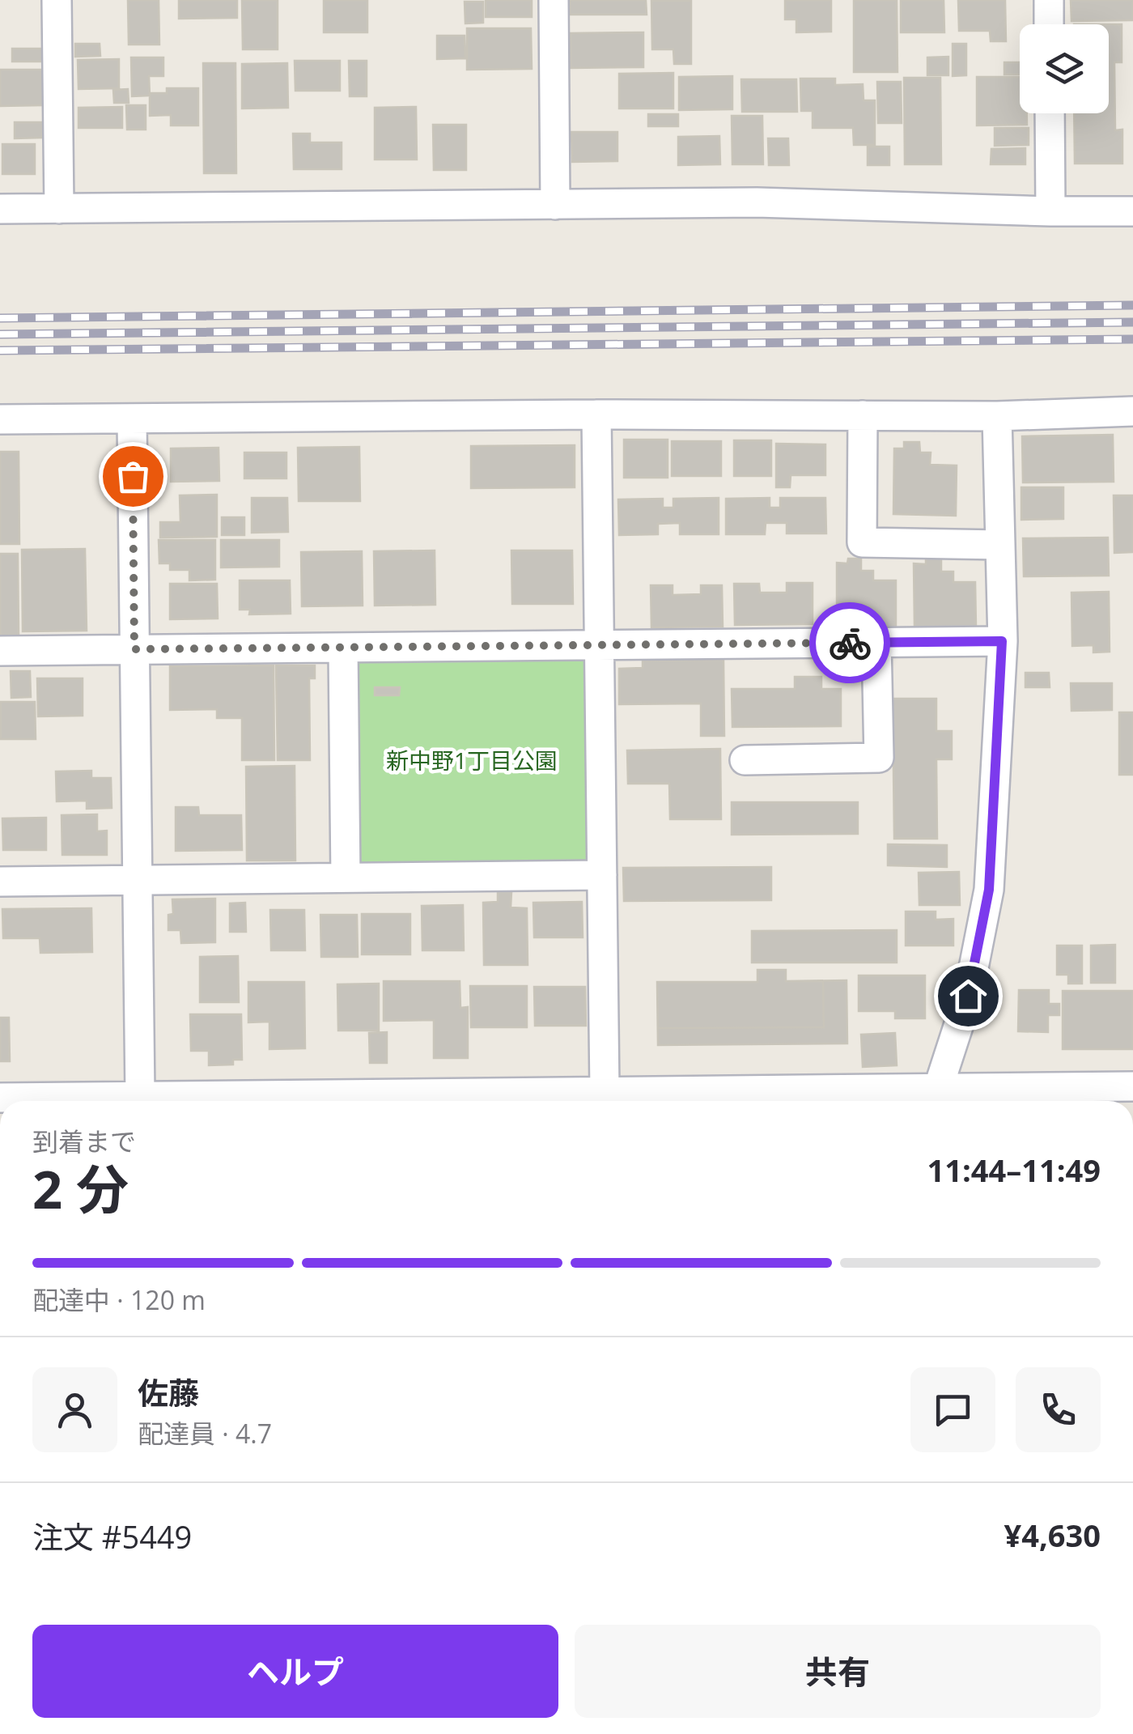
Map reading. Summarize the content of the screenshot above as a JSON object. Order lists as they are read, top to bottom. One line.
{"parks":["新中野1丁目公園"],"page":{"heading":["2 分","到着まで","11:44–11:49"],"panel":["佐藤","配達員 · 4.7","注文 #5449","¥4,630"],"bar":"配達中 · 120 m","buttons":["ヘルプ","共有"]}}
